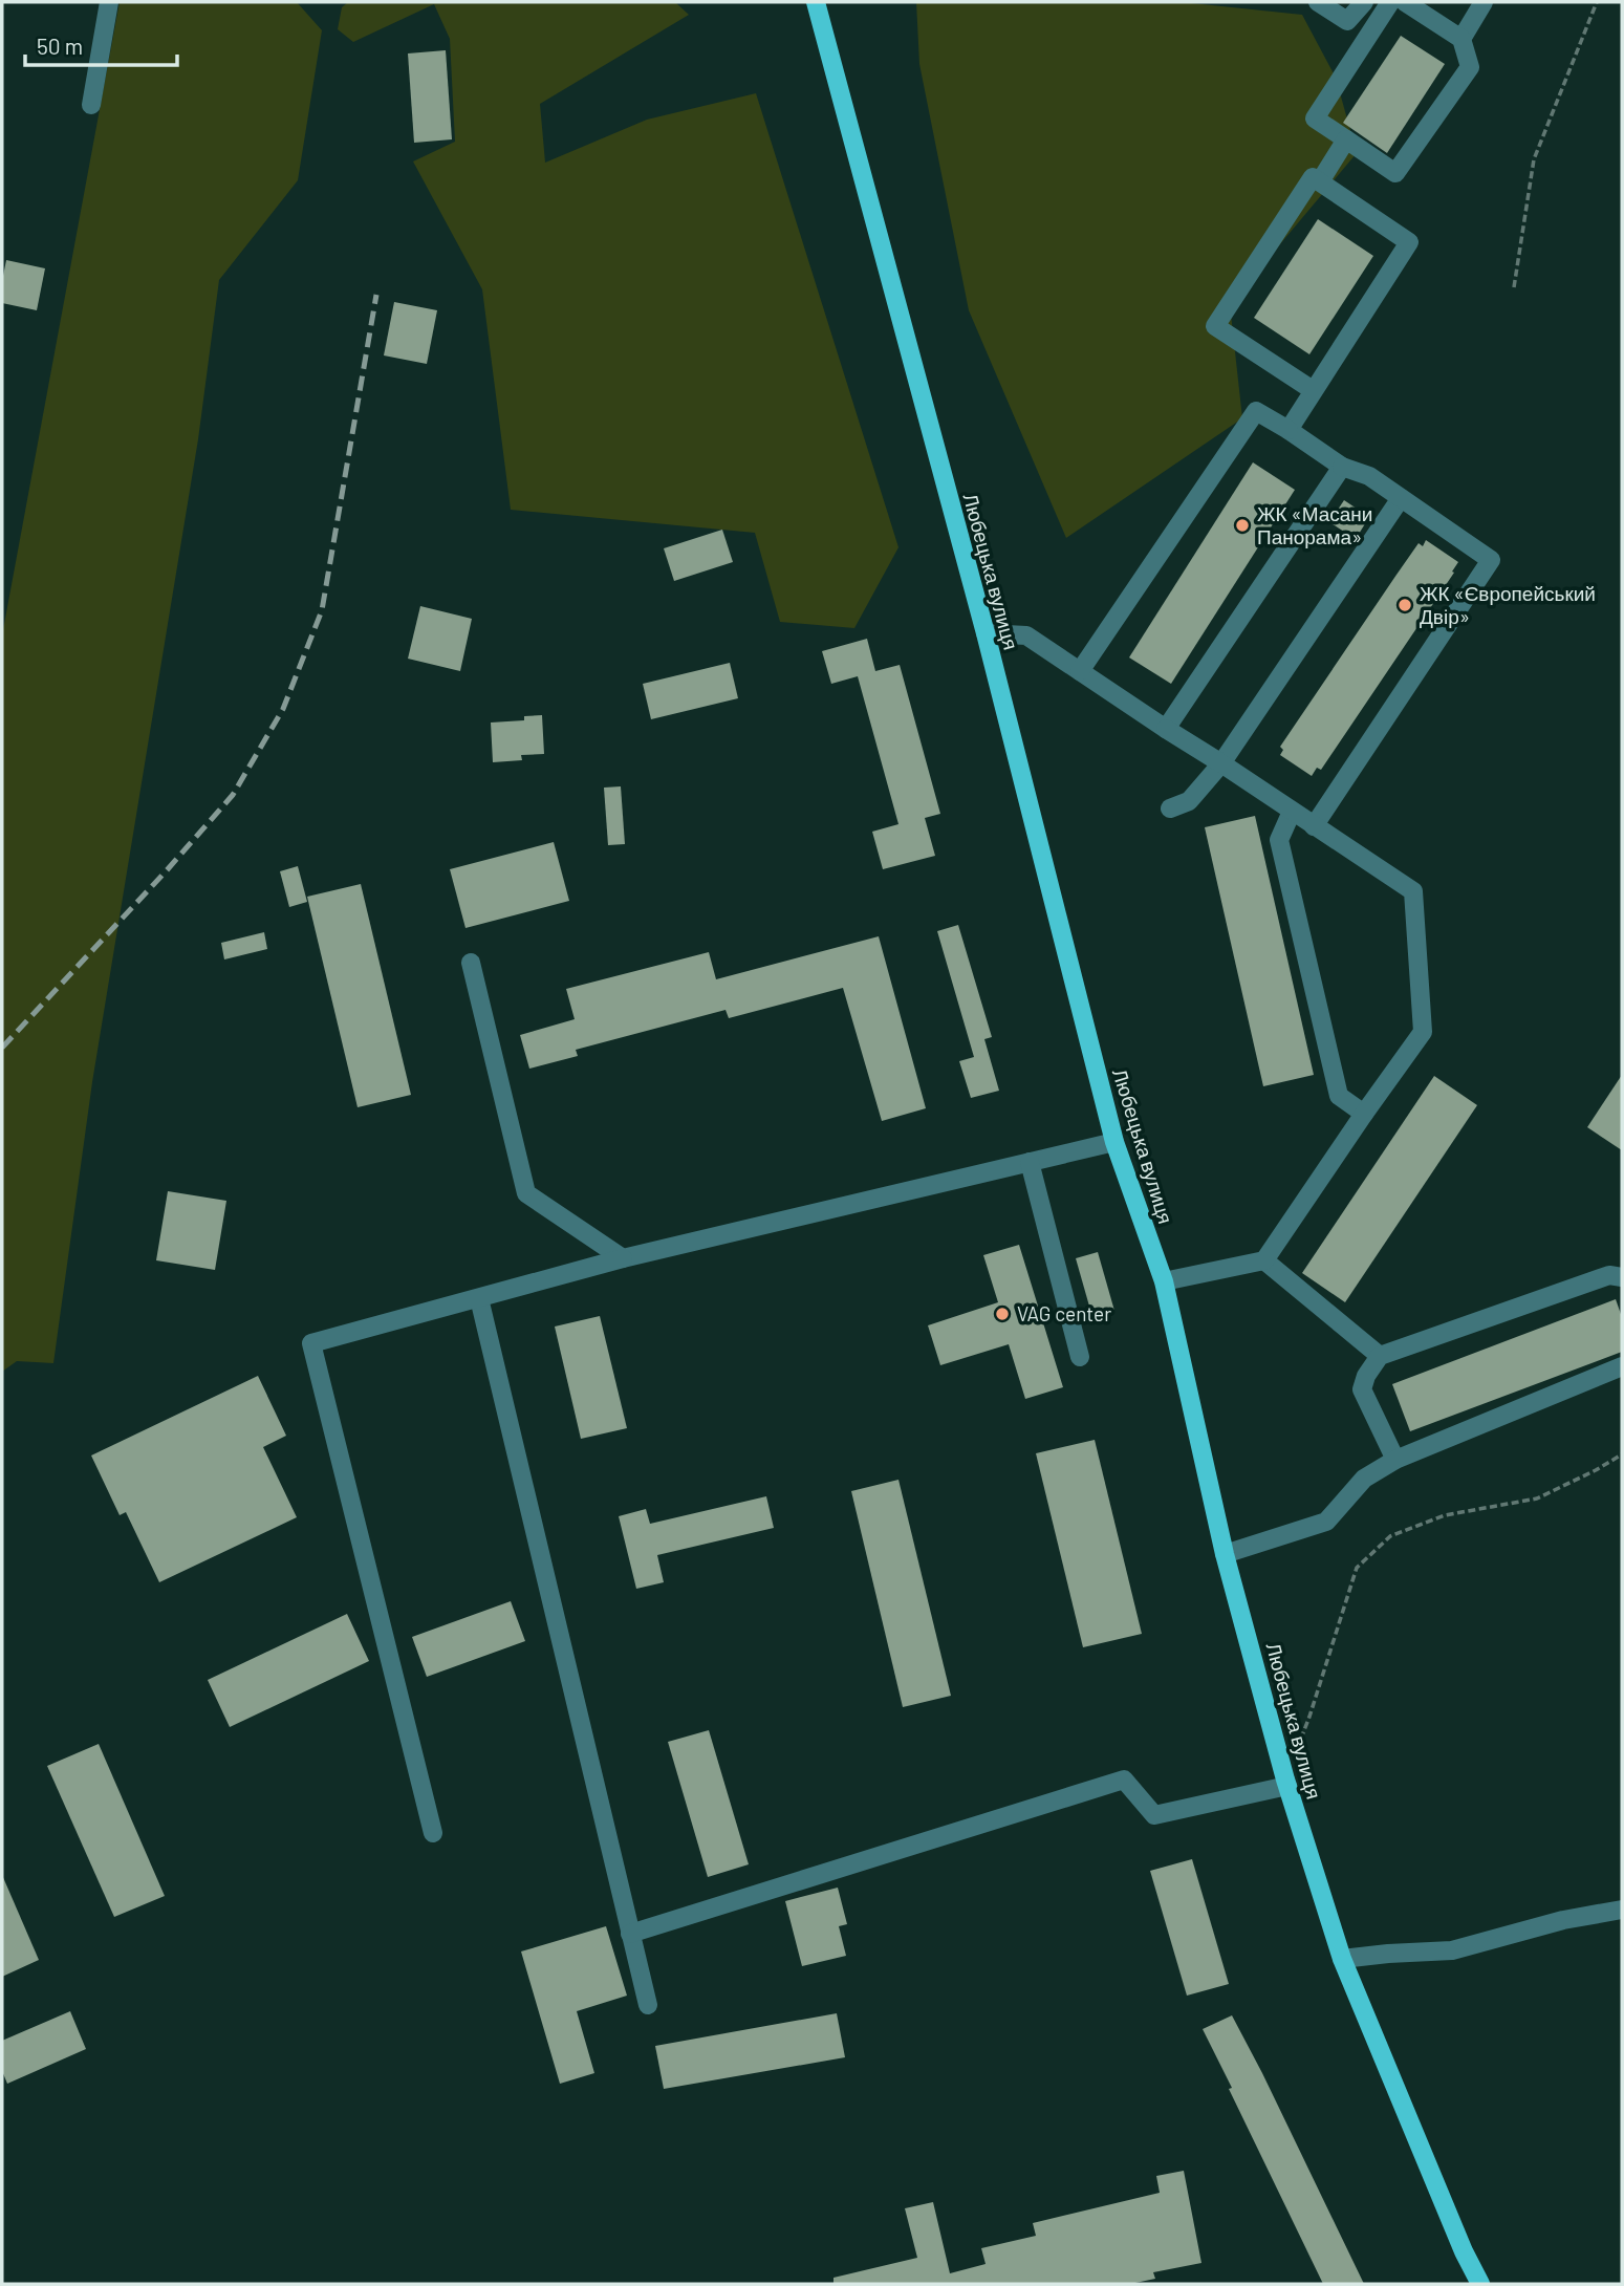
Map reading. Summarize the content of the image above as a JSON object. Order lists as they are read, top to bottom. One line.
{"streets":{"main road":["Любецька вулиця"]},"places":["ЖК «Масани Панорама»","ЖК «Європейський Двір»","VAG center"],"scale_bar":"50 m"}
